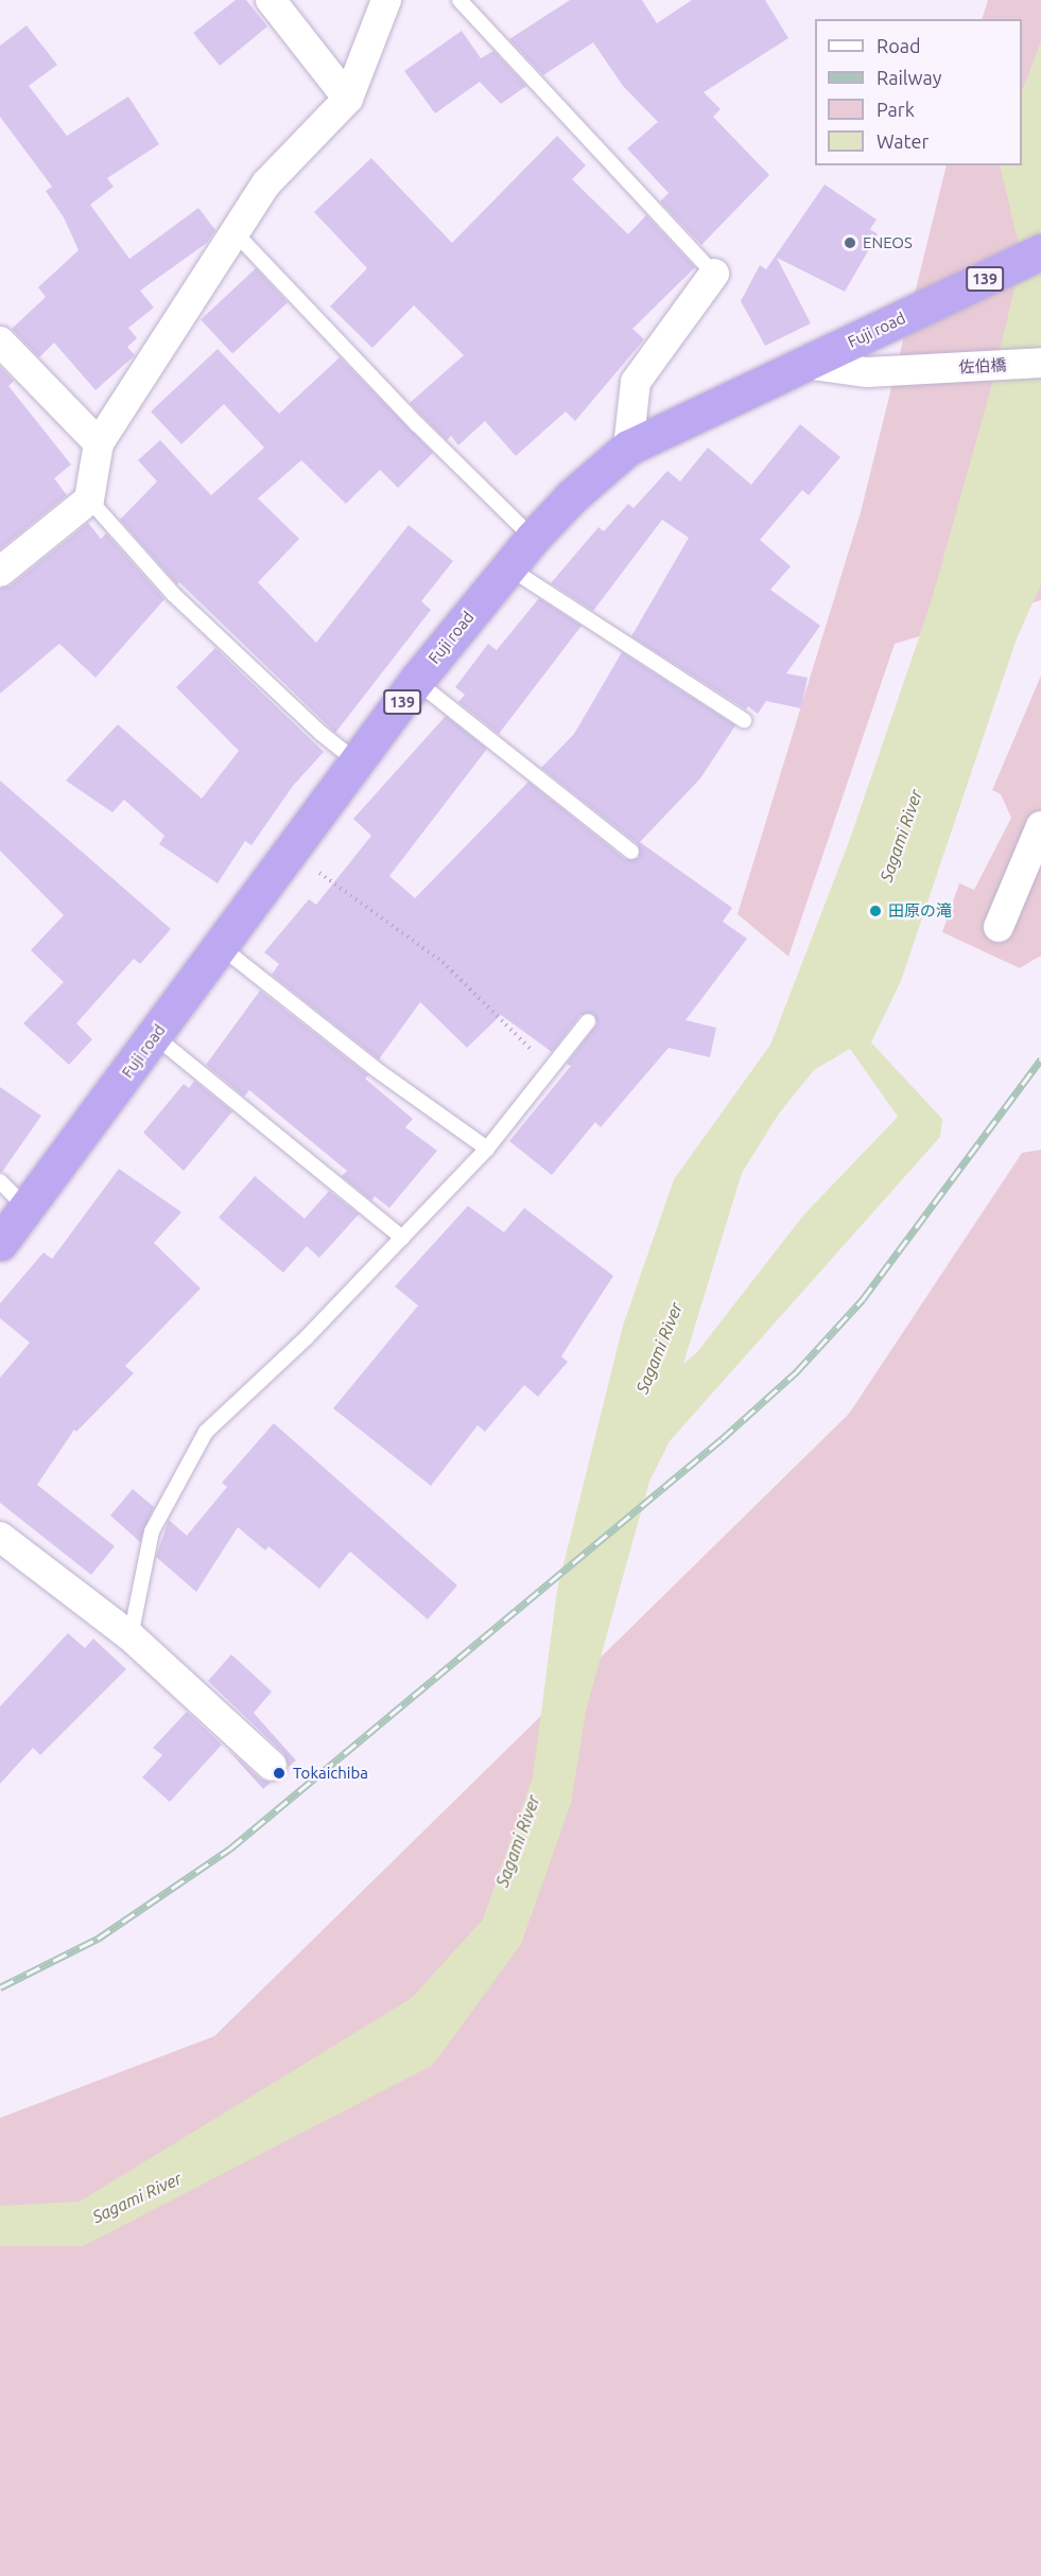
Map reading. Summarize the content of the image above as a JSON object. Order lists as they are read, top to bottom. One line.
{"streets":{"highway":["139","Fuji road"],"street":["佐伯橋"]},"crossings":[["Fuji road","佐伯橋"]],"water":["Sagami River"],"places":["ENEOS","田原の滝","Tokaichiba"],"legend":["Road","Railway","Park","Water"]}
